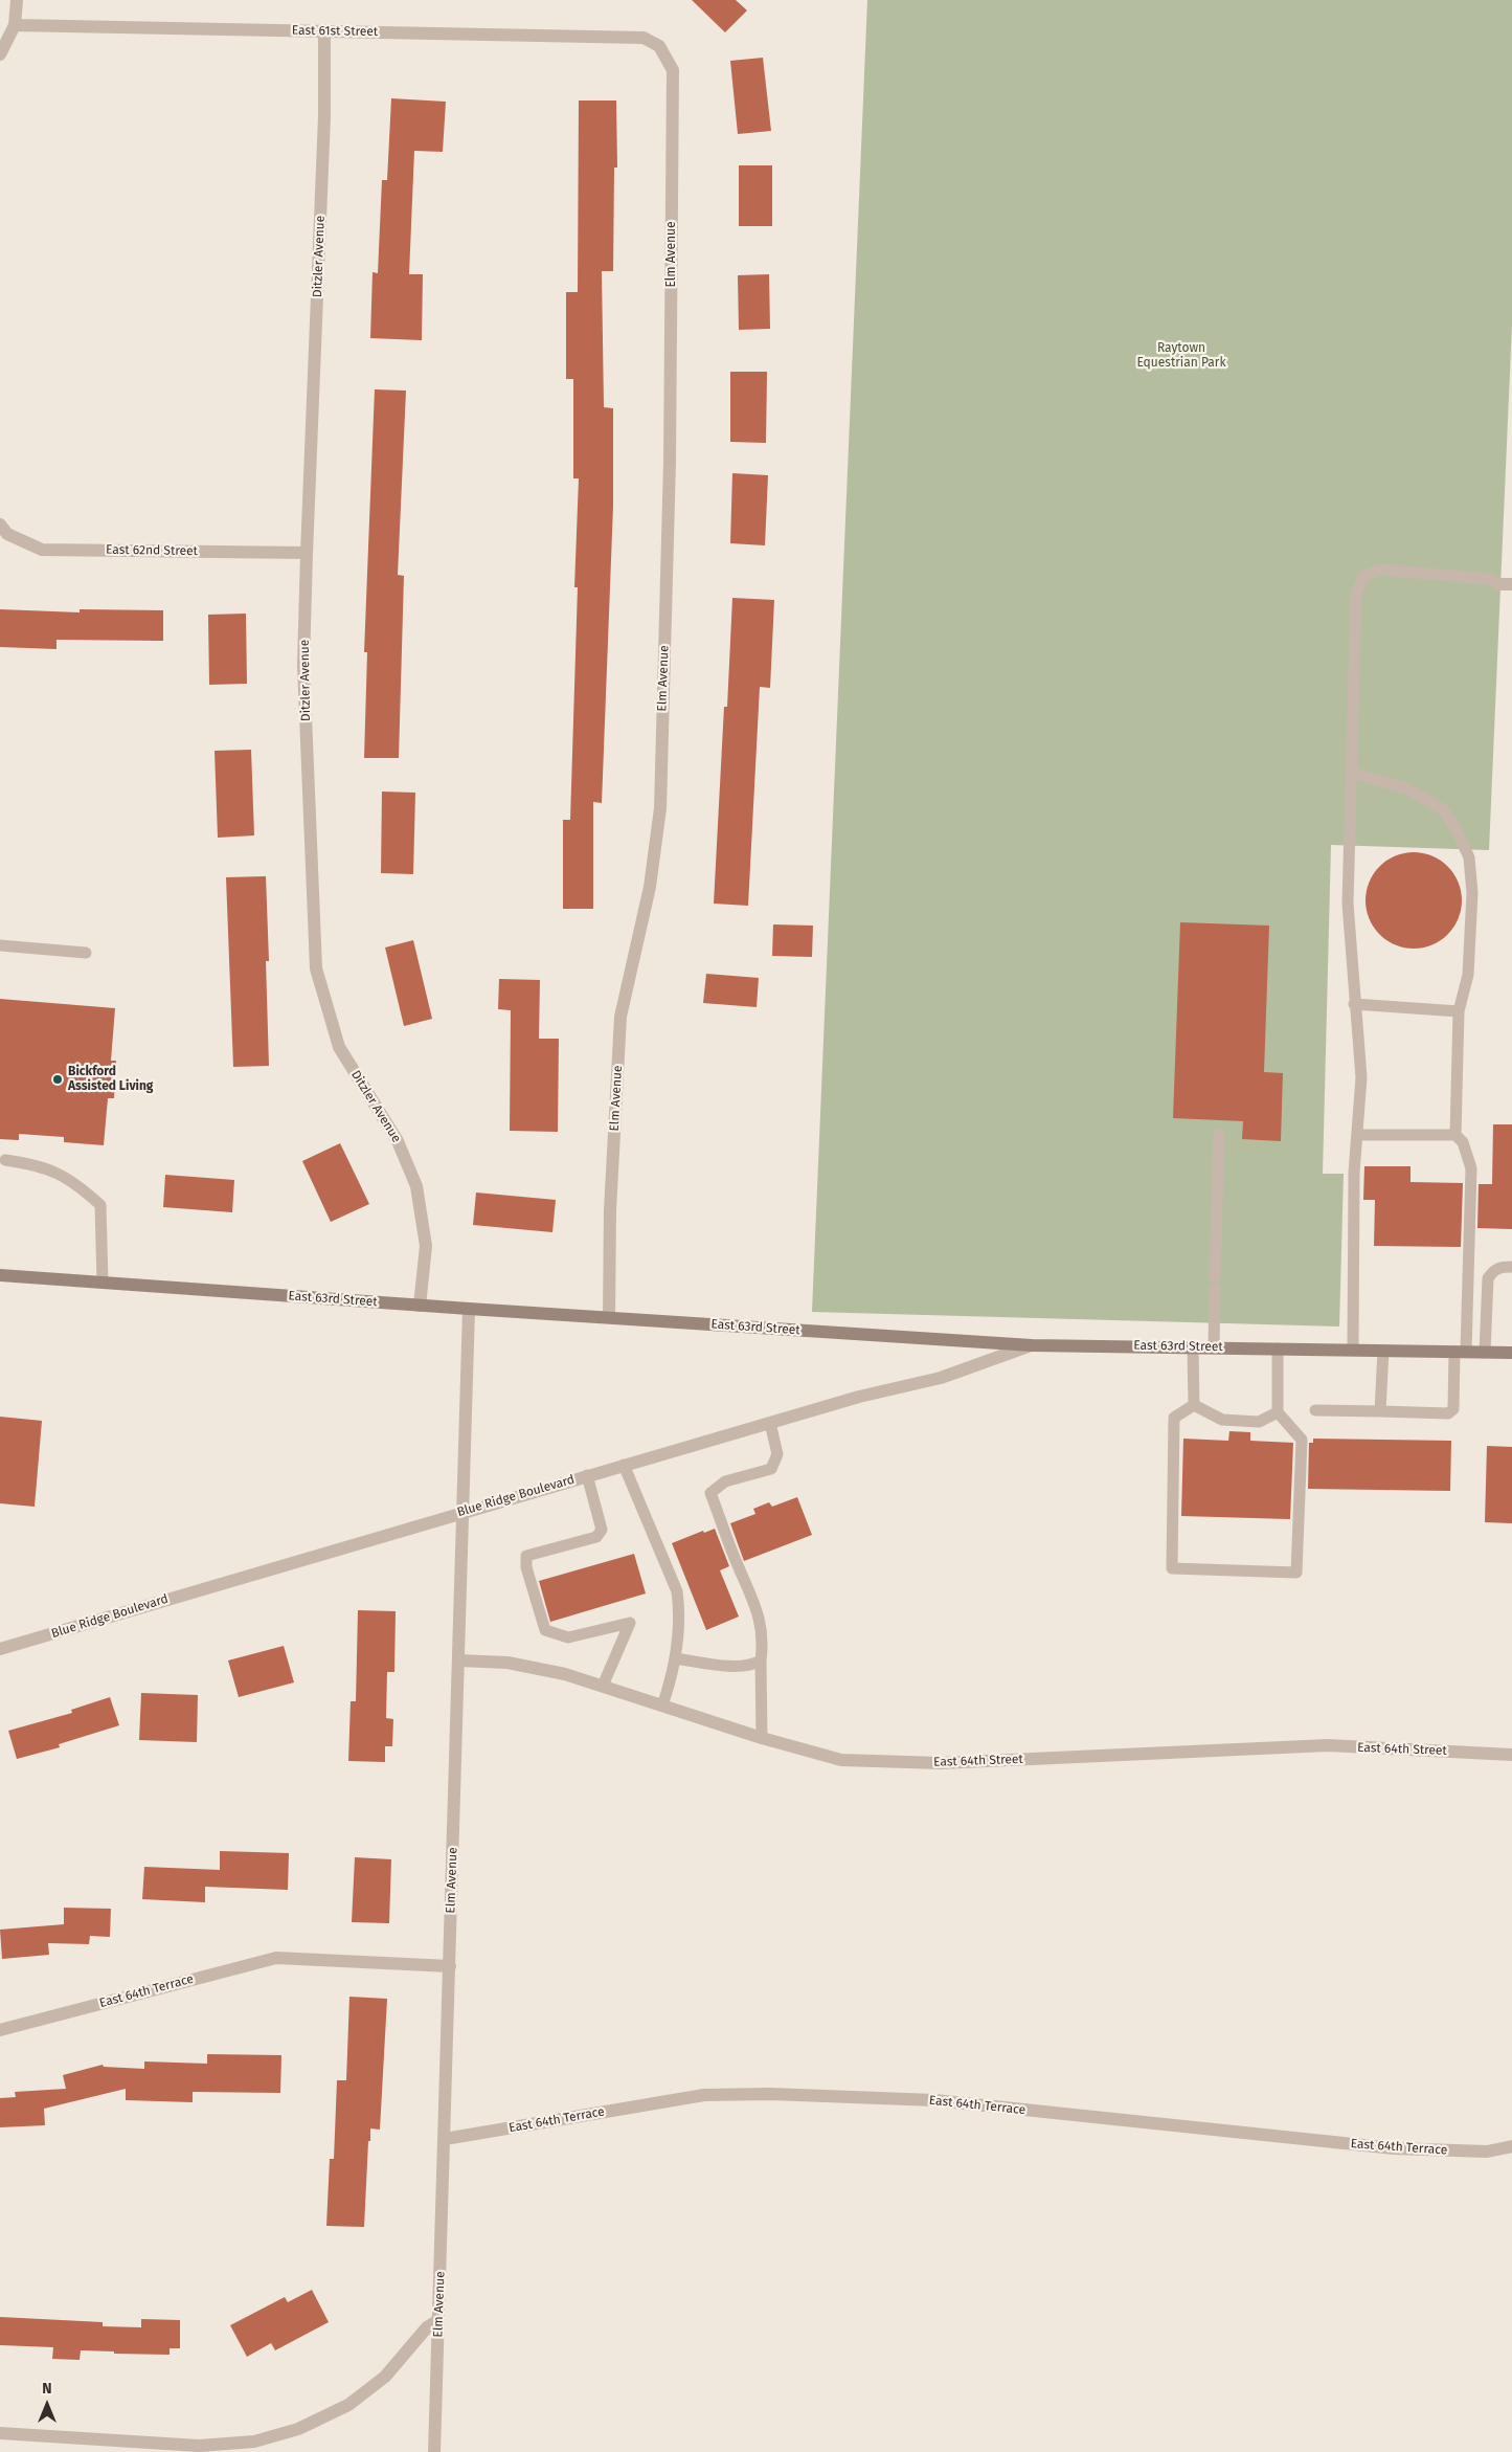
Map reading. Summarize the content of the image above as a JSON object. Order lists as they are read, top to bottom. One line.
{"streets":{"main road":["East 63rd Street"],"street":["East 61st Street","Elm Avenue","Ditzler Avenue","East 62nd Street","Blue Ridge Boulevard","East 64th Street","East 64th Terrace"]},"crossings":[["East 61st Street","Elm Avenue"],["East 61st Street","Ditzler Avenue"],["Elm Avenue","East 63rd Street"],["Elm Avenue","Blue Ridge Boulevard"],["Elm Avenue","East 64th Street"],["Elm Avenue","East 64th Terrace"],["Ditzler Avenue","East 62nd Street"],["Ditzler Avenue","East 63rd Street"],["East 63rd Street","Blue Ridge Boulevard"]],"parks":["Raytown Equestrian Park"],"places":["Bickford Assisted Living"],"north":"top"}
